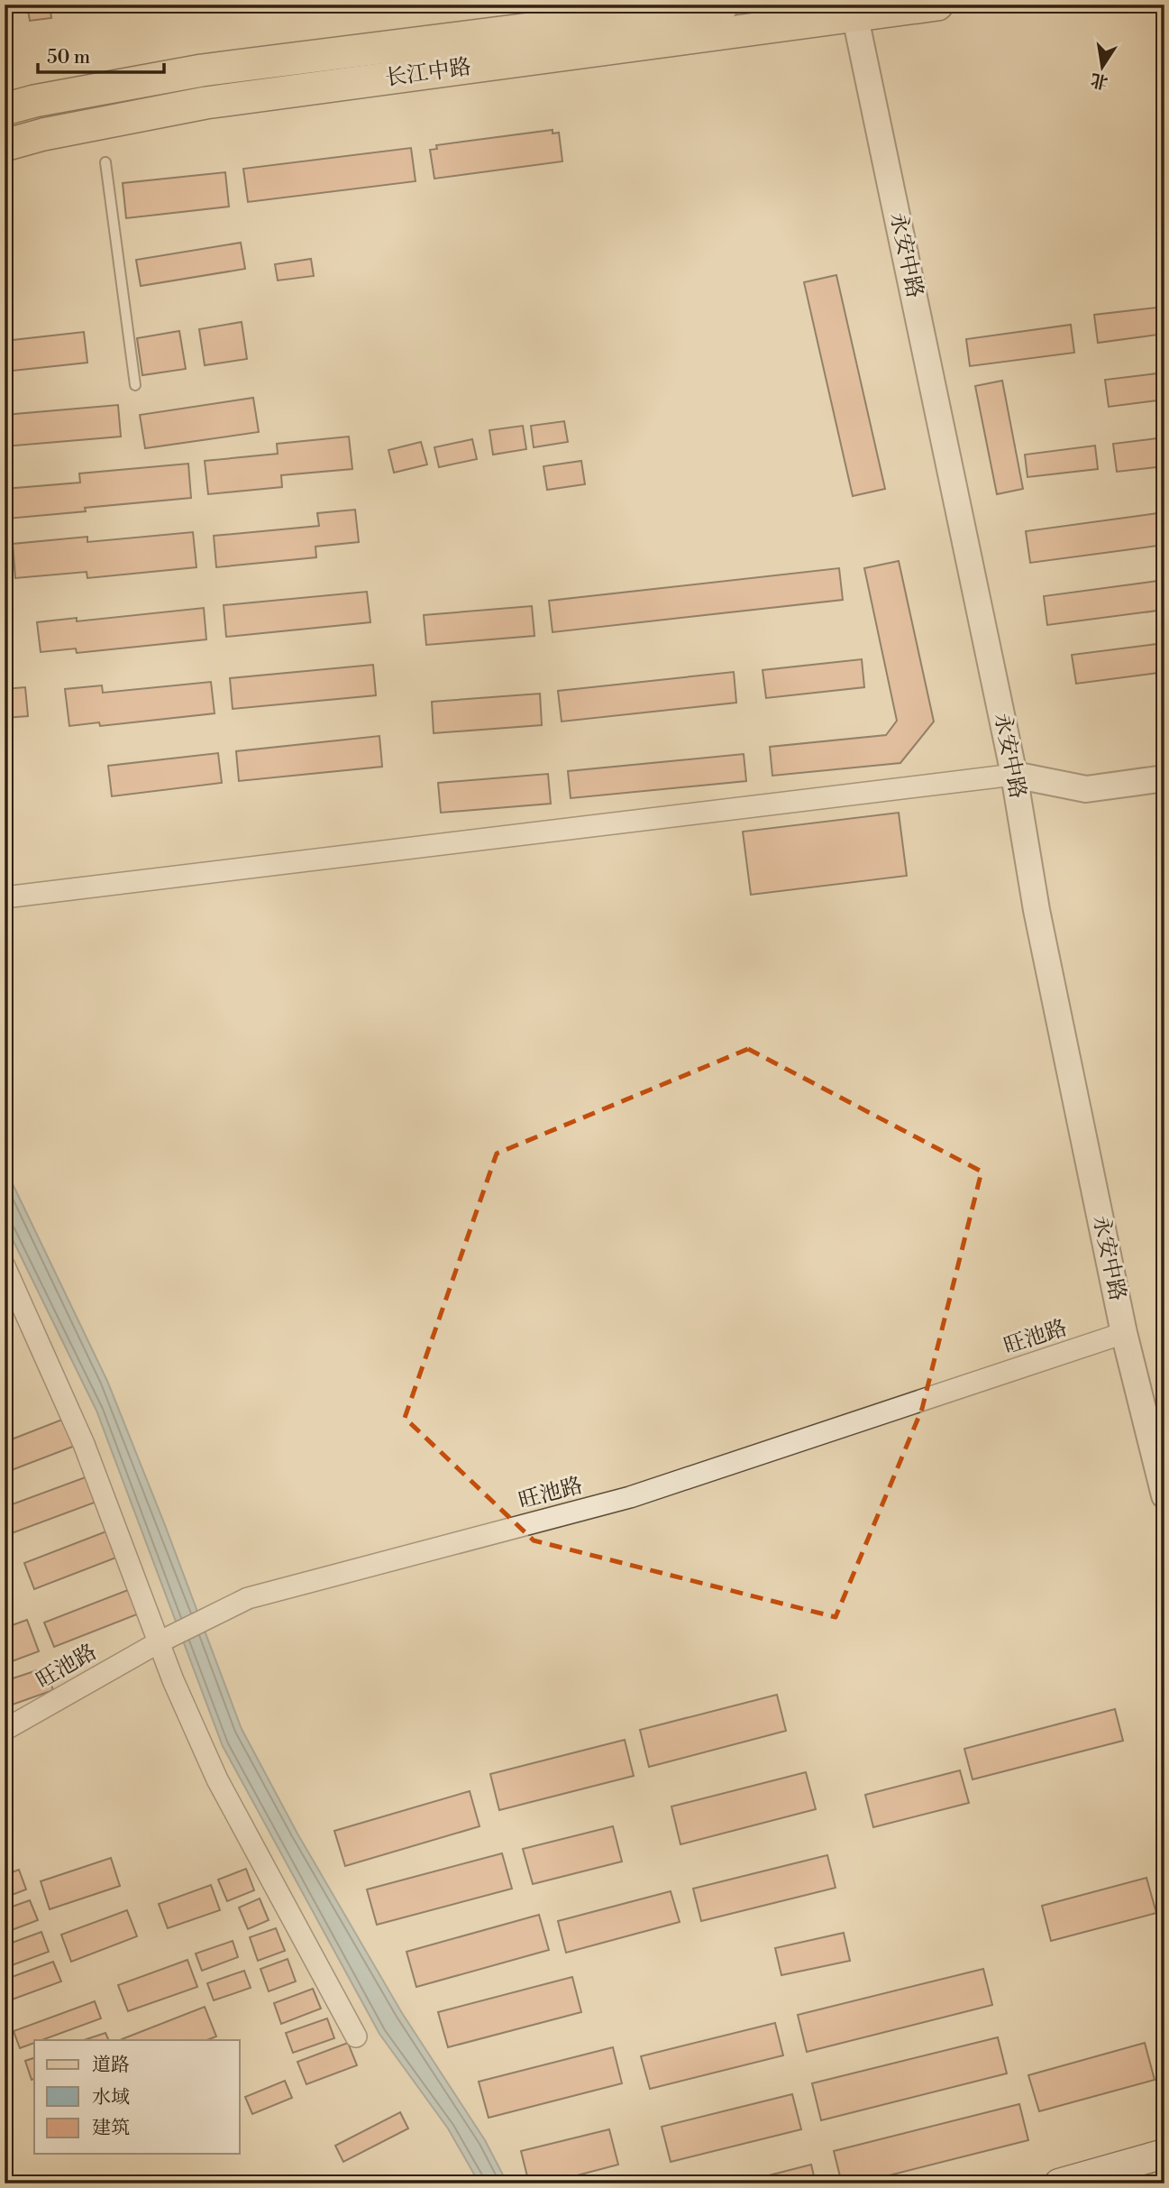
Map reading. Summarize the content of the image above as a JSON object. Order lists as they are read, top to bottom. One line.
{"streets":{"main road":["长江中路"],"street":["永安中路","旺池路"]},"crossings":[["长江中路","永安中路"],["永安中路","旺池路"]],"legend":["道路","水域","建筑"],"scale_bar":"50 m","north":"bottom"}
